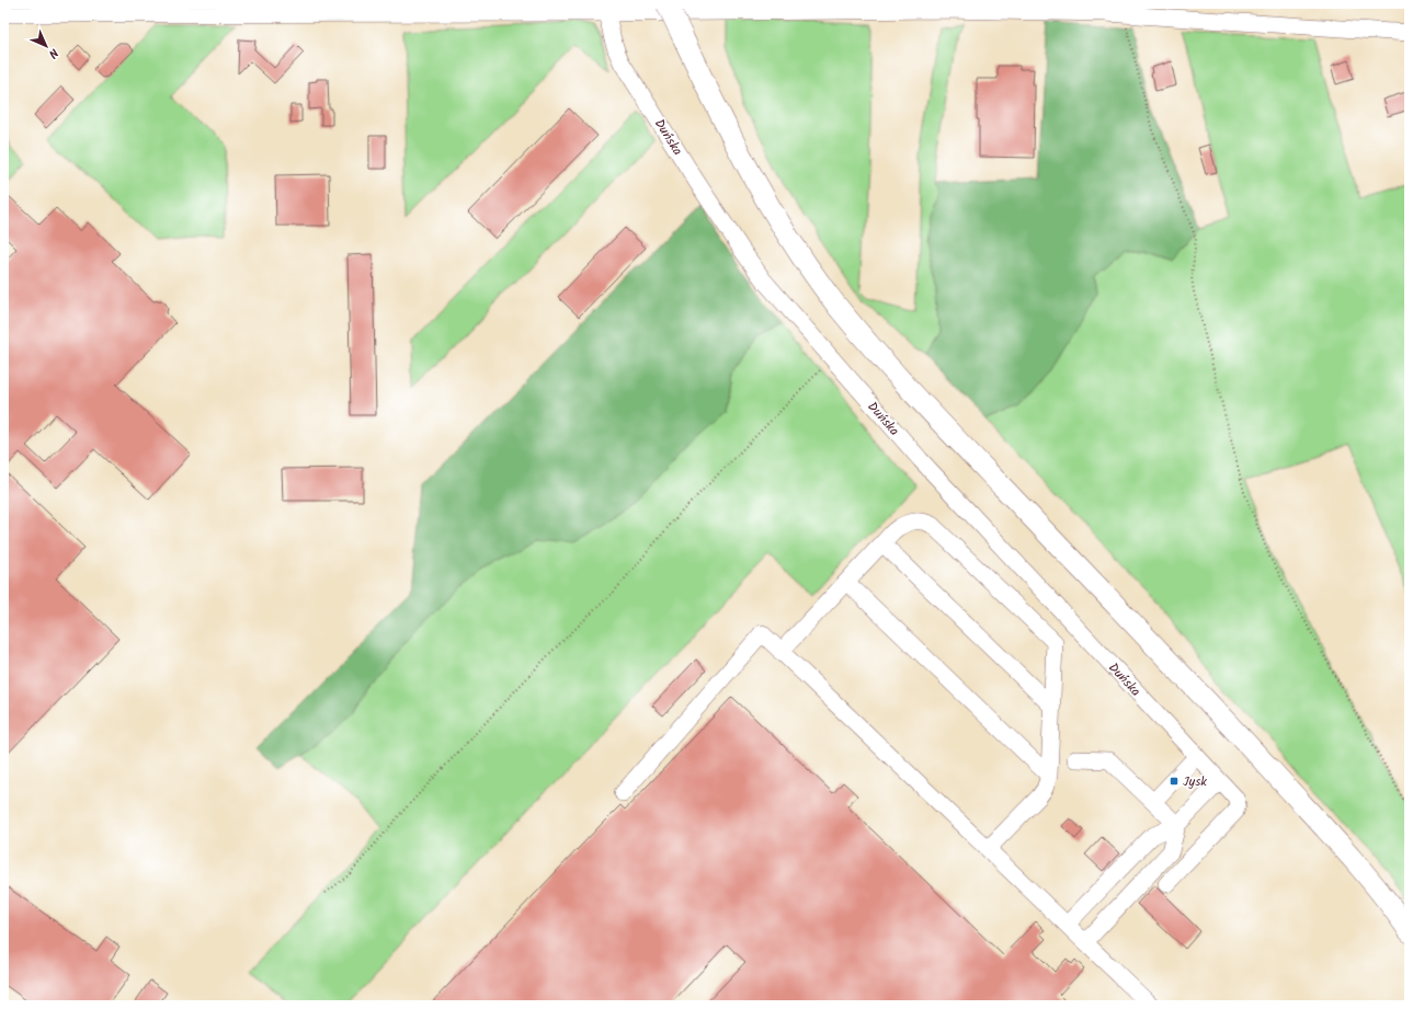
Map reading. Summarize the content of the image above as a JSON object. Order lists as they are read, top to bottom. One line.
{"streets":{"street":["Duńska"]},"places":{"transit":["Jysk"]},"north":"bottom right"}
